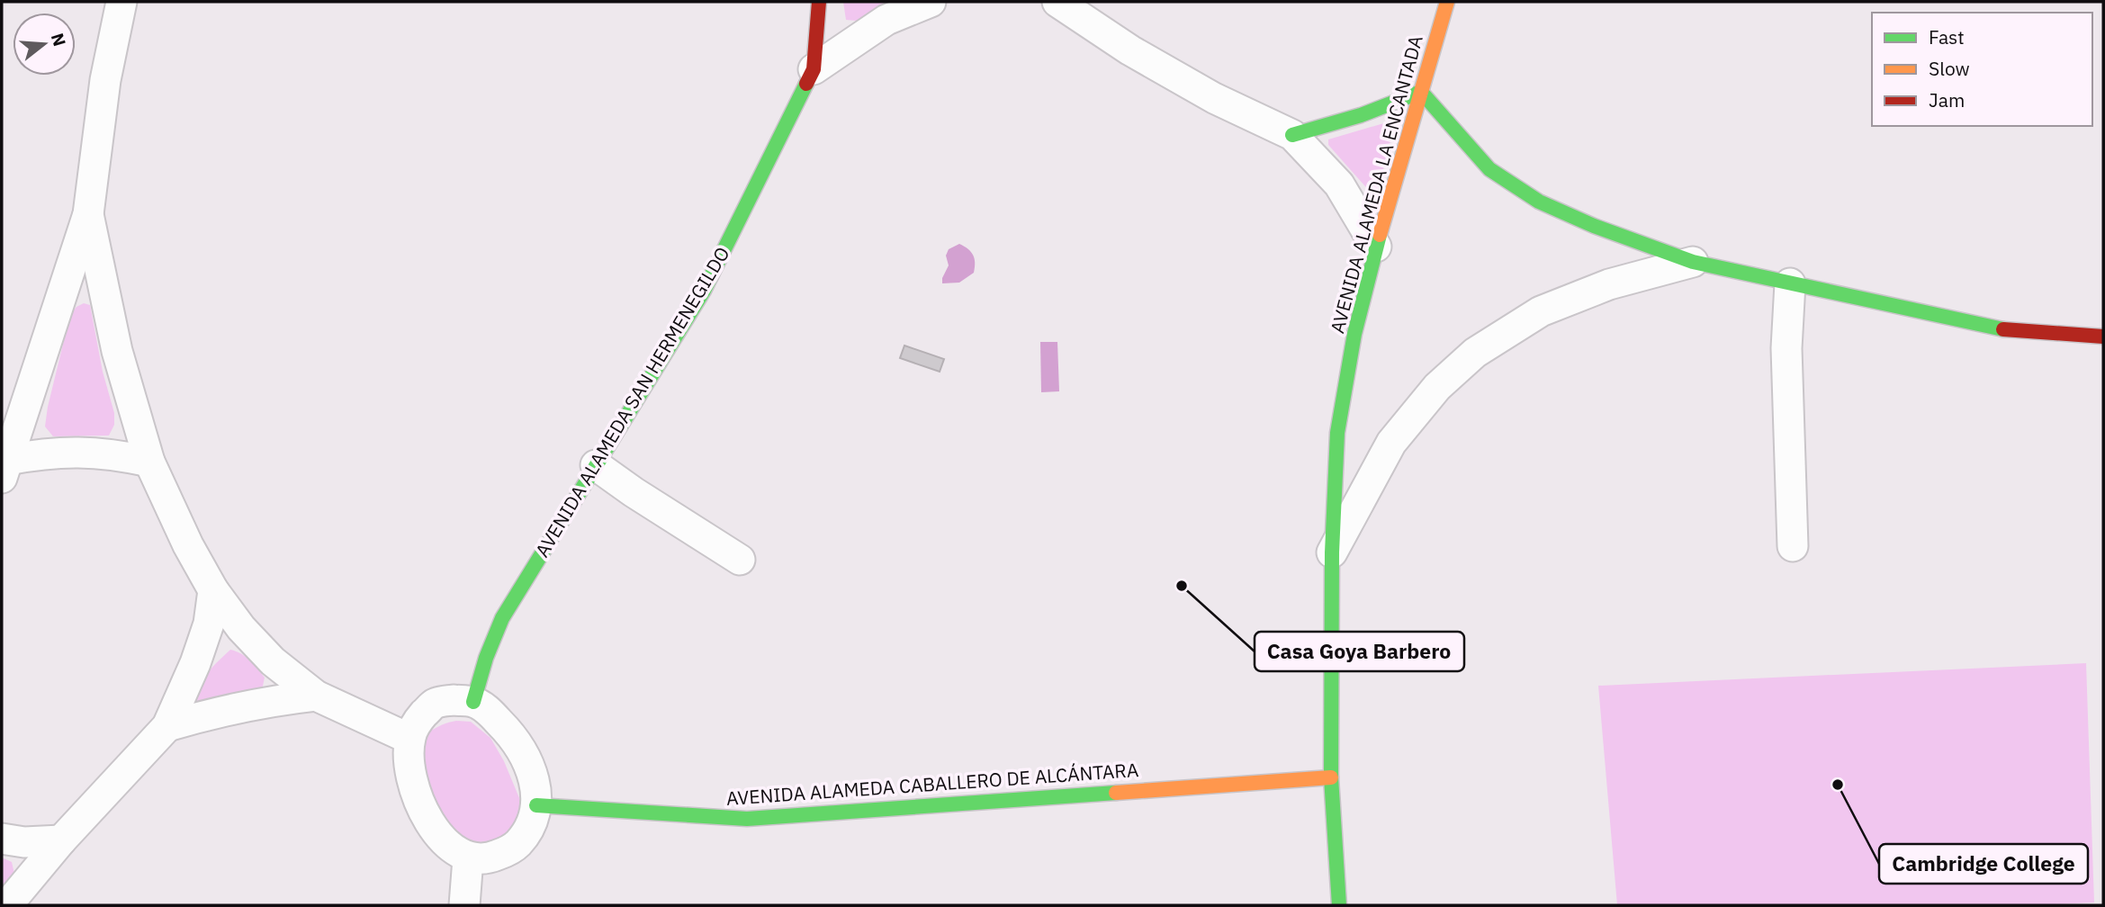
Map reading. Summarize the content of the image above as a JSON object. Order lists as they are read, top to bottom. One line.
{"streets":{"street":["AVENIDA ALAMEDA LA ENCANTADA","AVENIDA ALAMEDA SAN HERMENEGILDO","AVENIDA ALAMEDA CABALLERO DE ALCÁNTARA"]},"crossings":[["AVENIDA ALAMEDA LA ENCANTADA","AVENIDA ALAMEDA CABALLERO DE ALCÁNTARA"],["AVENIDA ALAMEDA SAN HERMENEGILDO","AVENIDA ALAMEDA CABALLERO DE ALCÁNTARA"]],"places":["Casa Goya Barbero","Cambridge College"],"legend":["Fast","Slow","Jam"],"north":"right"}
